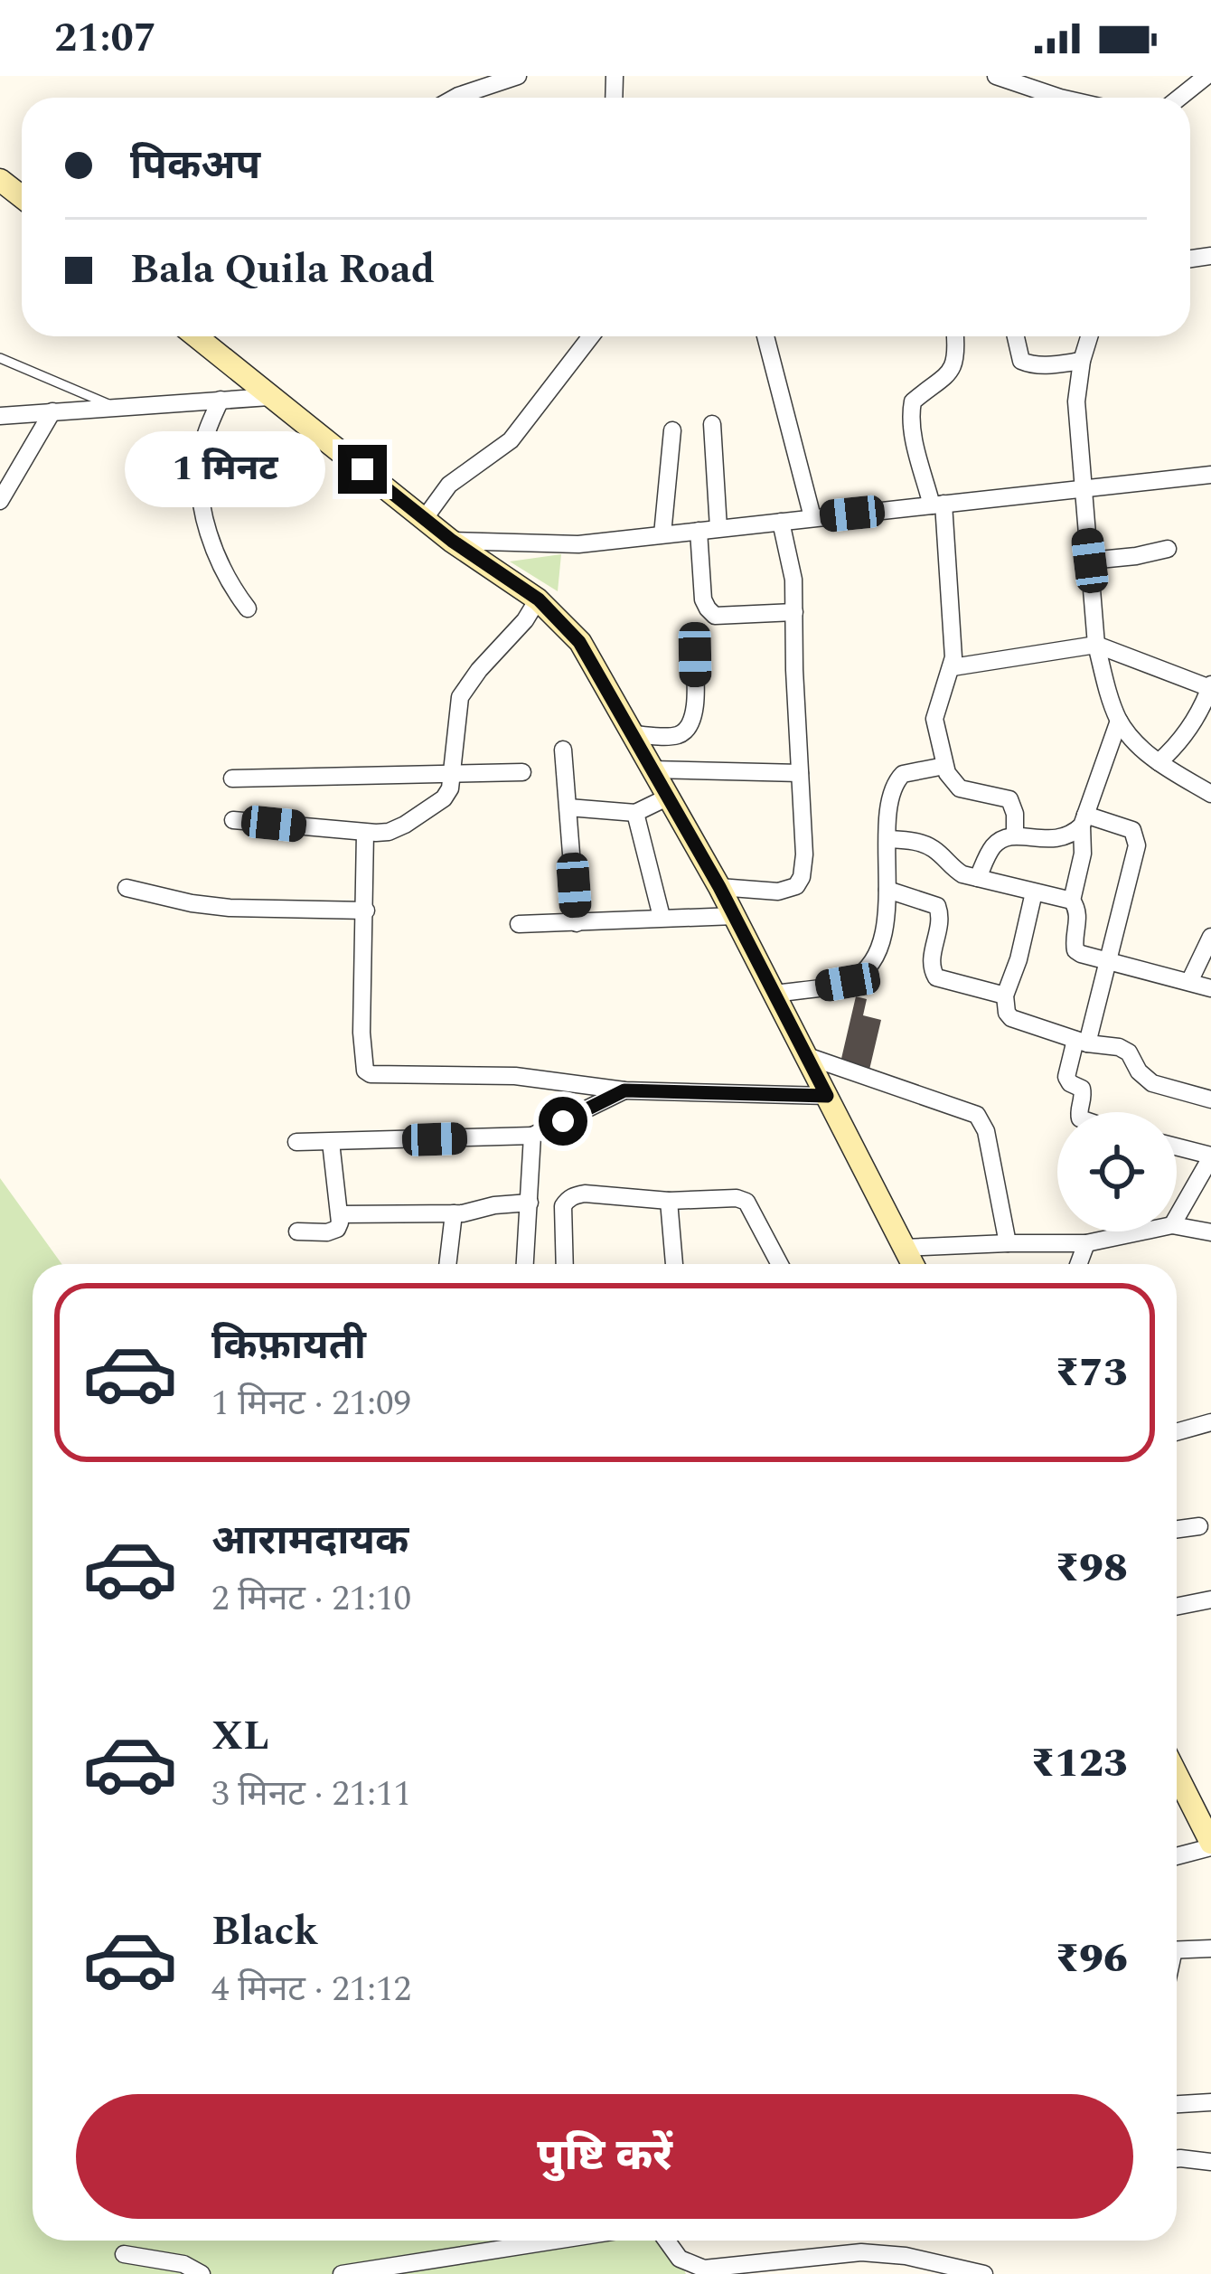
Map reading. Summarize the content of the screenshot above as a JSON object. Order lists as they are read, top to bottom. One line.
{"page":{"status":"21:07","banner":["पिकअप","Bala Quila Road"],"bubble":"1 मिनट","list":[{"name":"किफ़ायती","note":"1 मिनट · 21:09","value":"₹73"},{"name":"आरामदायक","note":"2 मिनट · 21:10","value":"₹98"},{"name":"XL","note":"3 मिनट · 21:11","value":"₹123"},{"name":"Black","note":"4 मिनट · 21:12","value":"₹96"}],"buttons":"पुष्टि करें"}}
